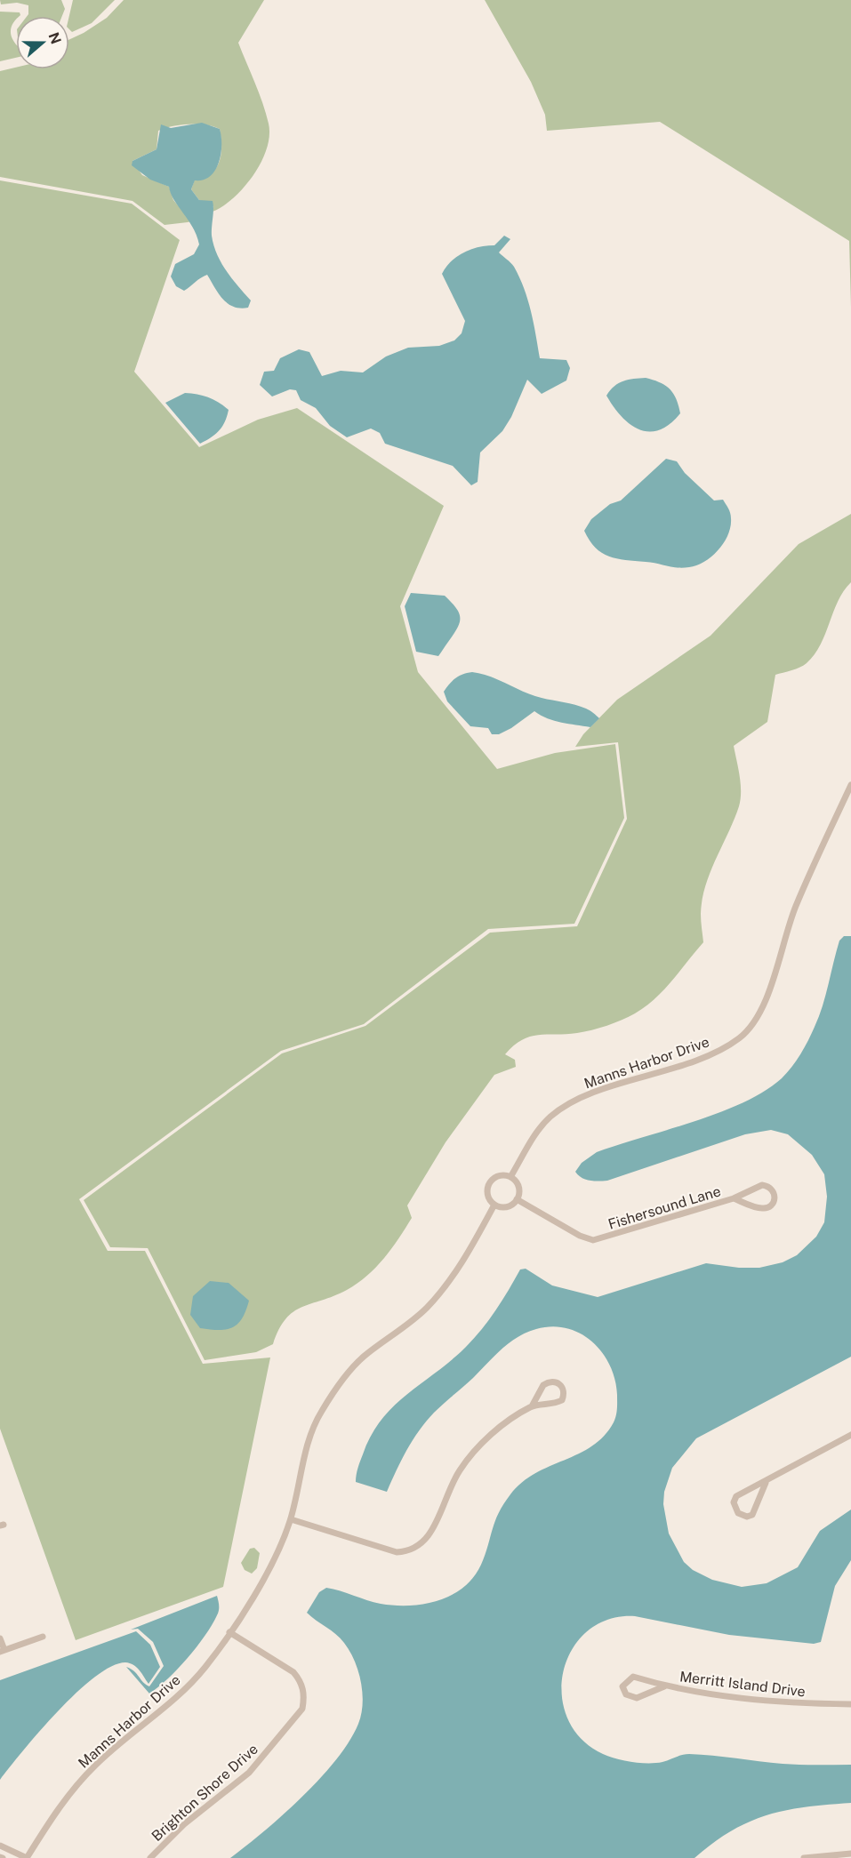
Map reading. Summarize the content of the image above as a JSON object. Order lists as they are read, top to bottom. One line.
{"streets":{"street":["Manns Harbor Drive","Fishersound Lane","Merritt Island Drive","Brighton Shore Drive"]},"crossings":[["Manns Harbor Drive","Fishersound Lane"],["Manns Harbor Drive","Brighton Shore Drive"]],"north":"right"}
